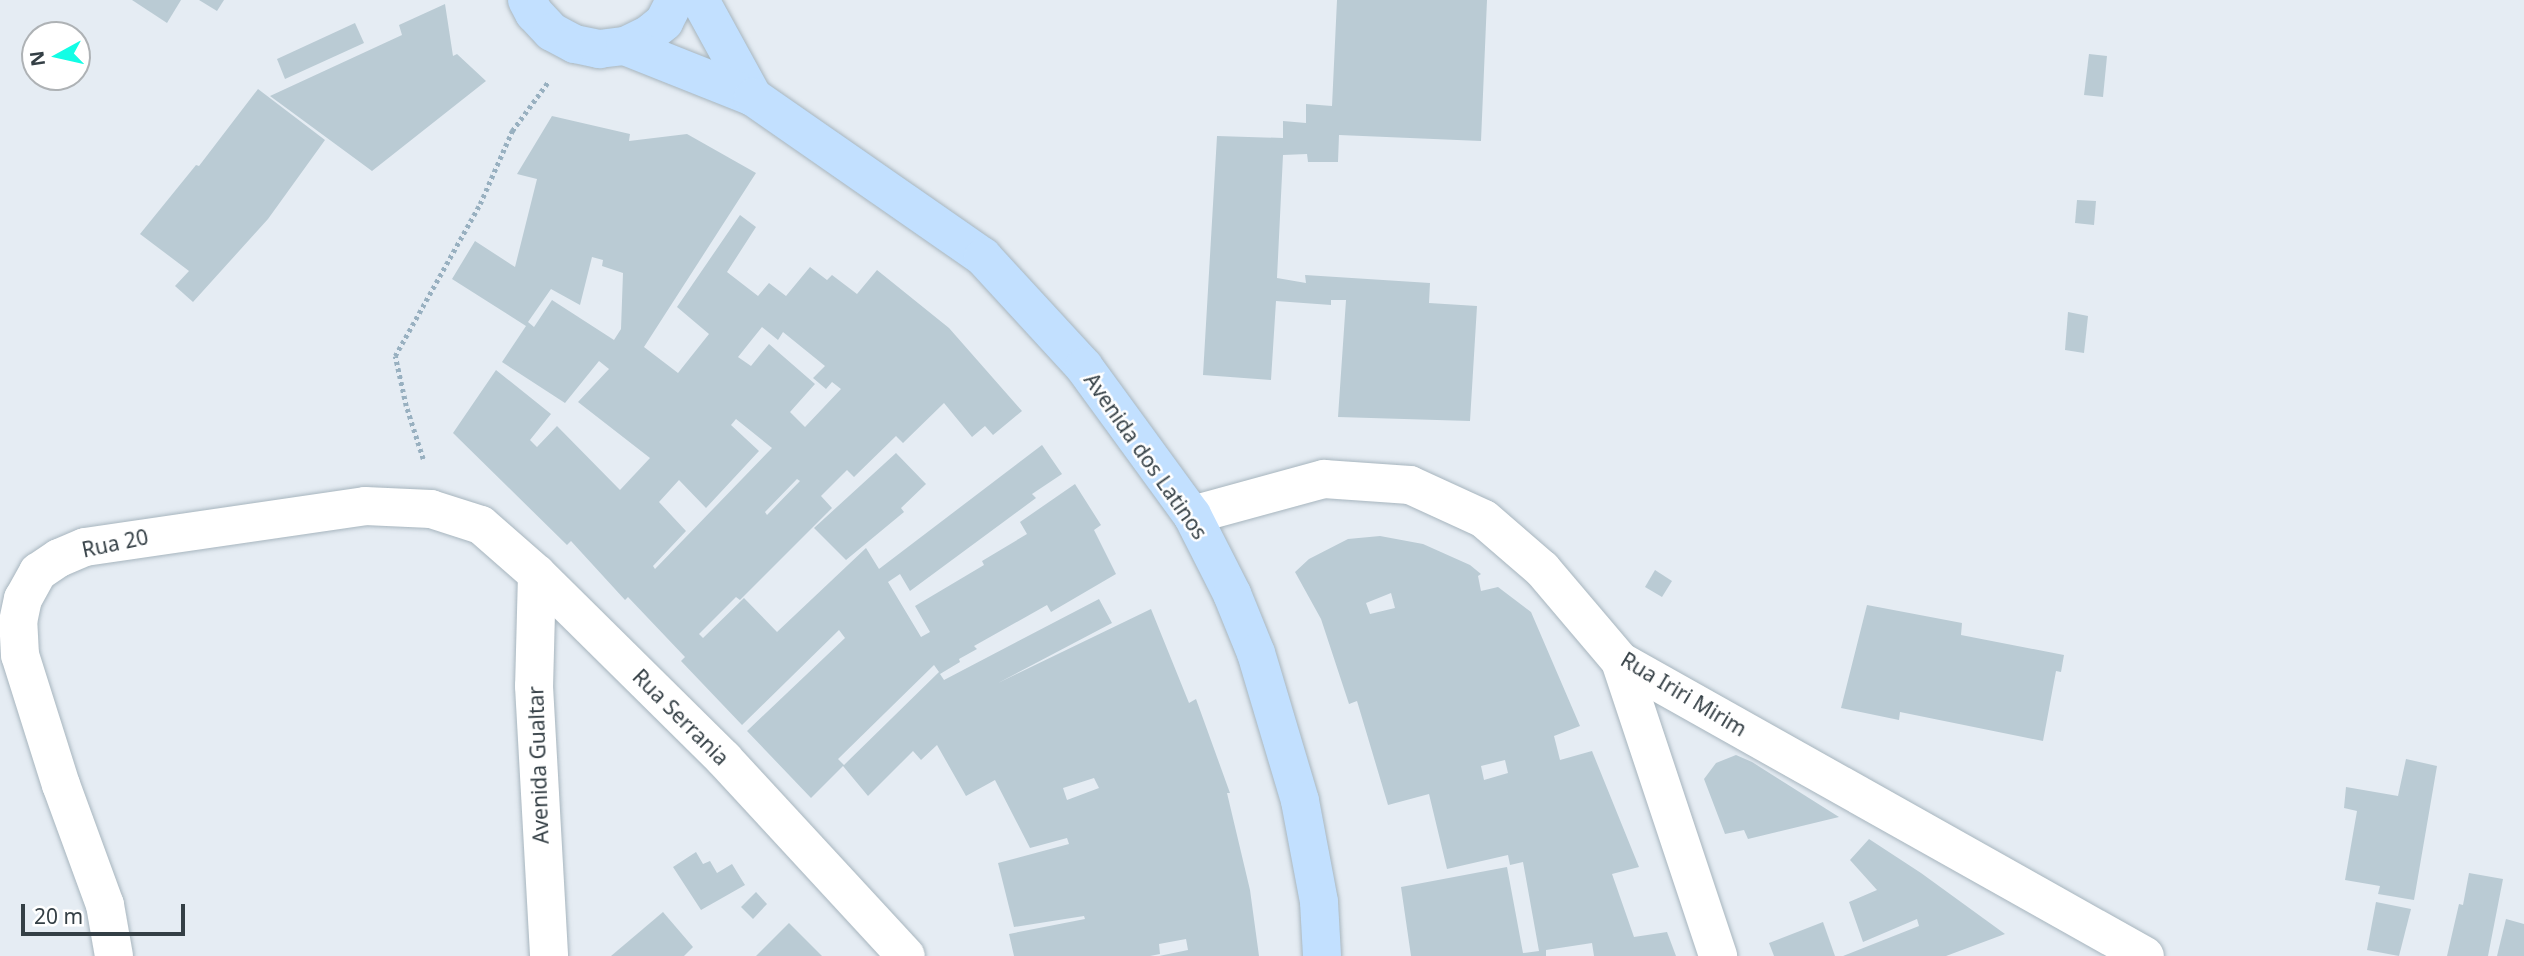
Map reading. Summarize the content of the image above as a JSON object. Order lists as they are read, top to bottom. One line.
{"streets":{"main road":["Avenida dos Latinos"],"street":["Rua 20","Rua Iriri Mirim","Rua Serrania","Avenida Gualtar"]},"crossings":[["Avenida dos Latinos","Rua Iriri Mirim"],["Rua 20","Rua Serrania"],["Rua Serrania","Avenida Gualtar"]],"scale_bar":"20 m","north":"left"}
